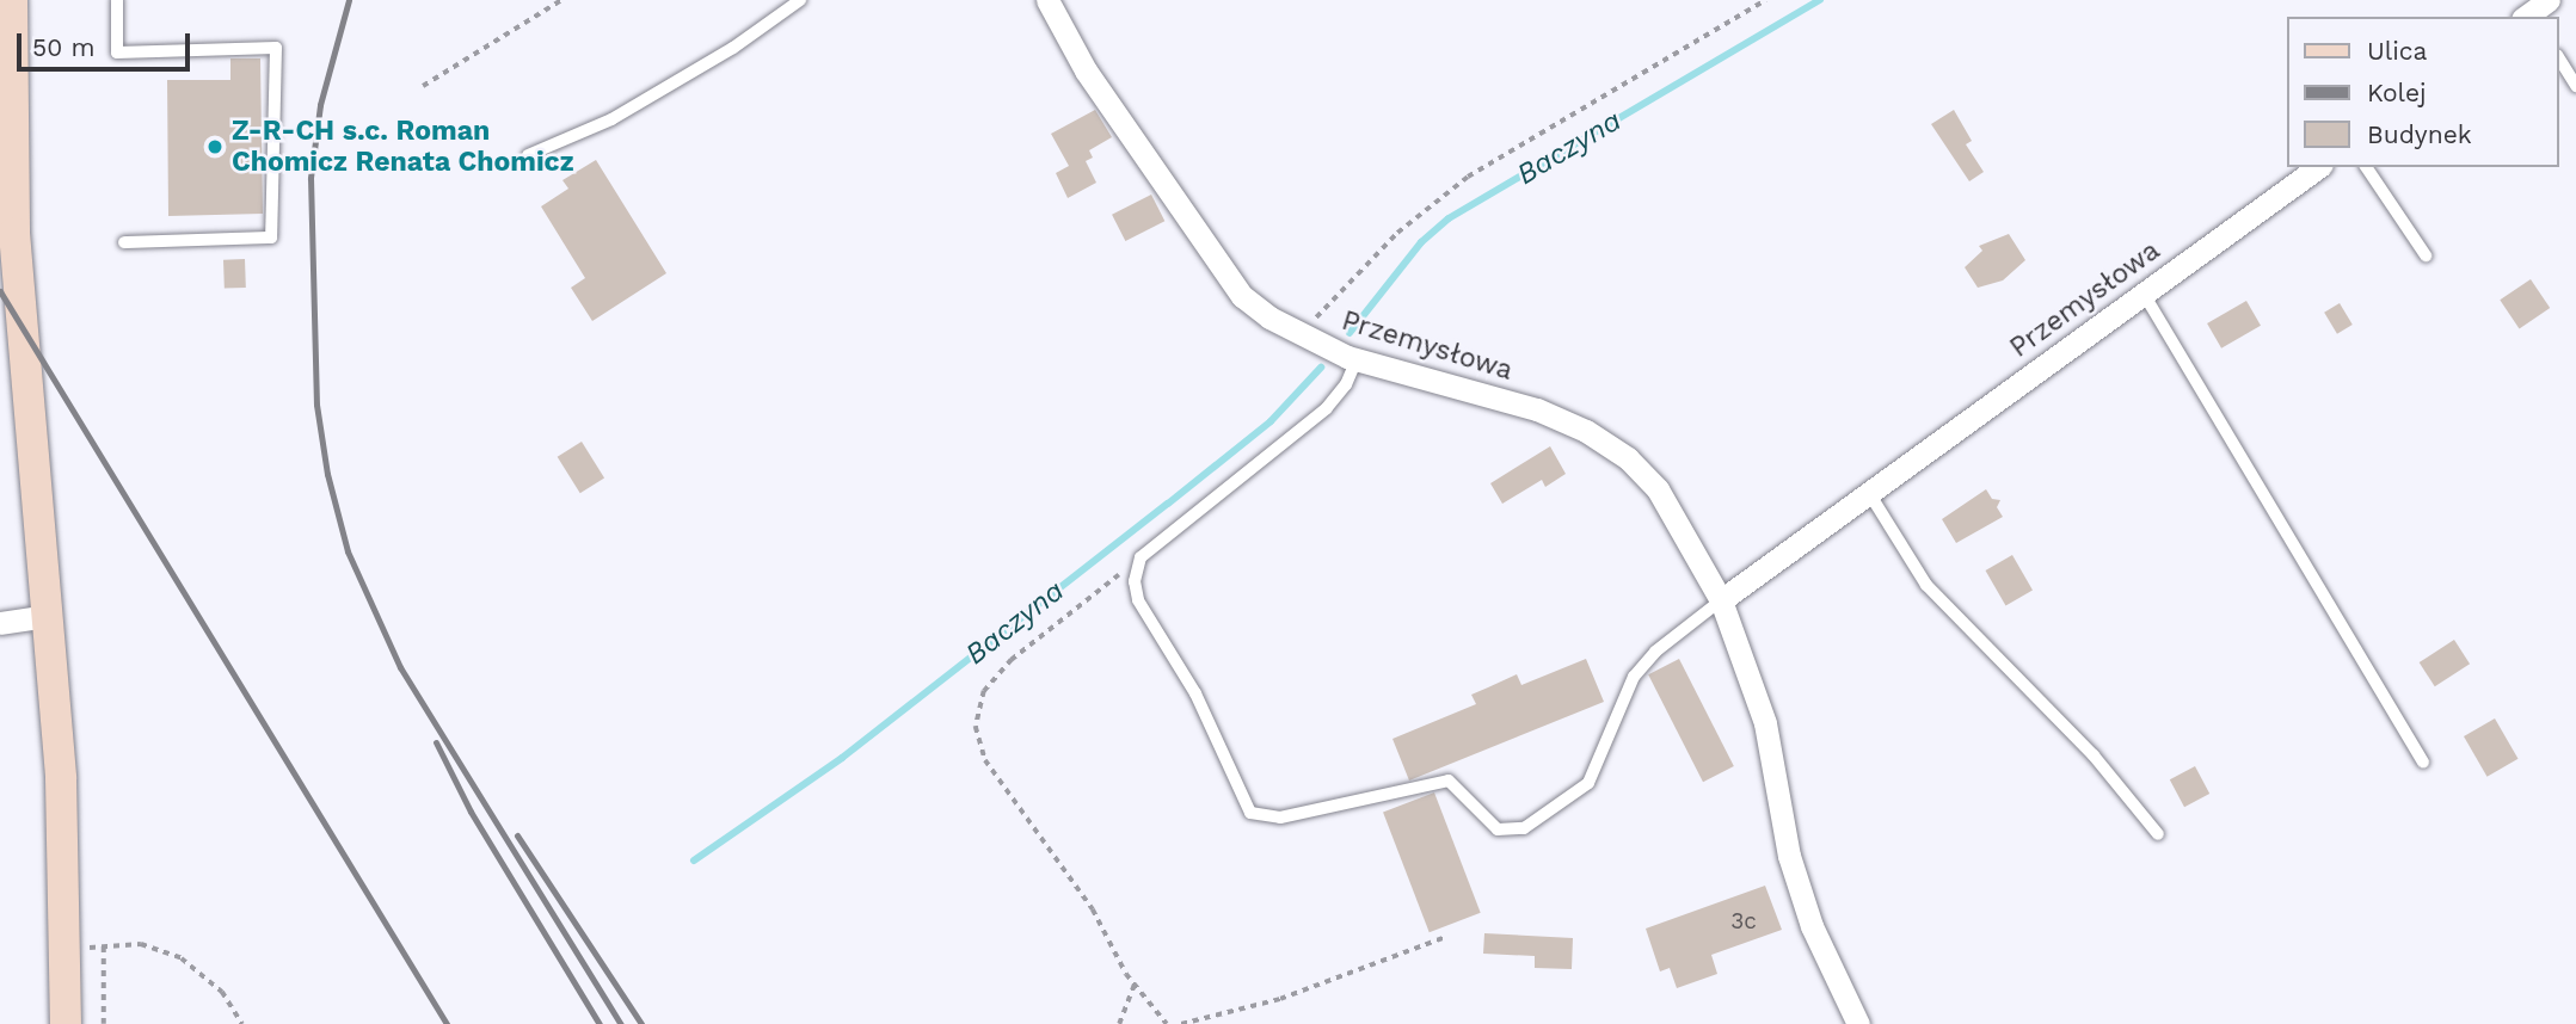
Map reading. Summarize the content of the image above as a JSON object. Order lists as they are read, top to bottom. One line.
{"streets":{"street":["Przemysłowa"]},"water":["Baczyna"],"places":["Z-R-CH s.c. Roman Chomicz Renata Chomicz"],"house_numbers":["3c"],"legend":["Ulica","Kolej","Budynek"],"scale_bar":"50 m"}
